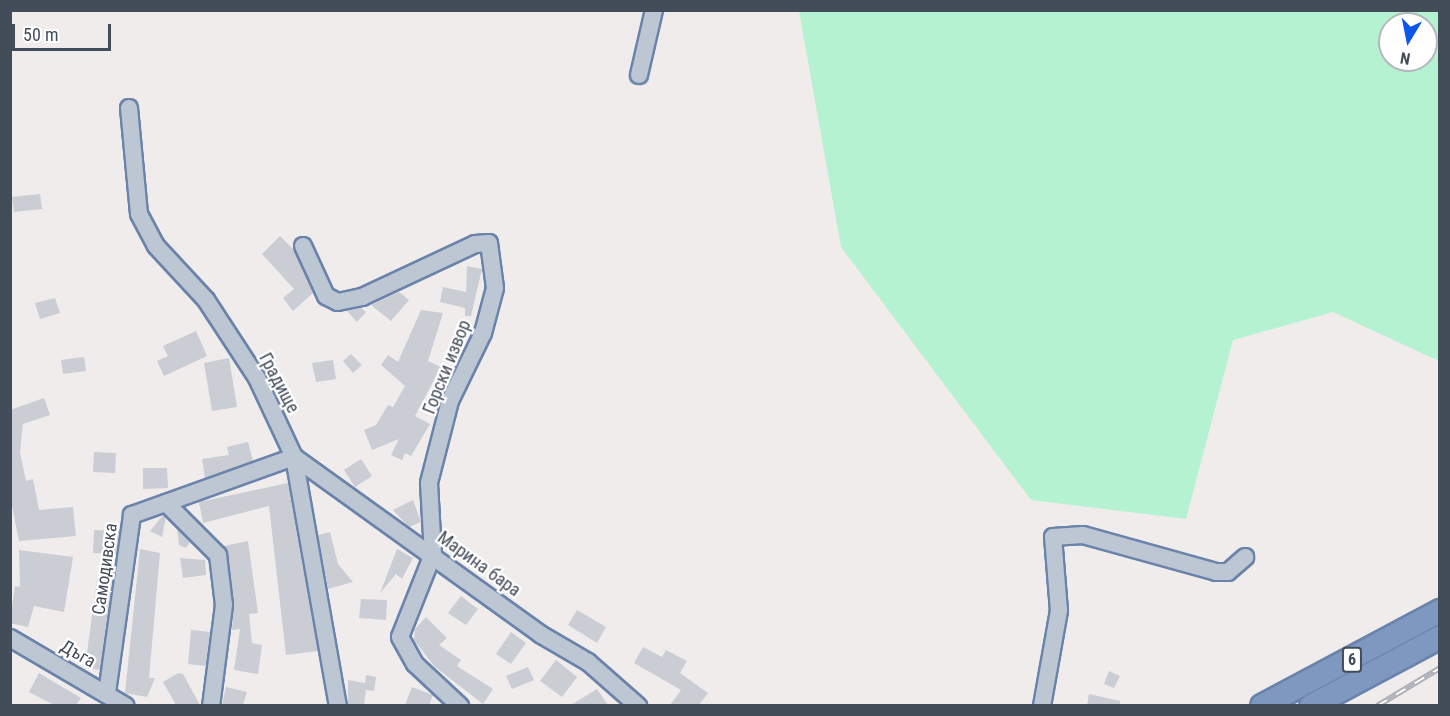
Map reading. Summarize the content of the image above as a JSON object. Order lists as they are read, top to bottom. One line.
{"streets":{"highway":["6"],"street":["Горски извор","Градище","Марина бара","Самодивска","Дъга"]},"crossings":[["Горски извор","Марина бара"],["Градище","Марина бара"],["Градище","Самодивска"],["Марина бара","Самодивска"],["Самодивска","Дъга"]],"scale_bar":"50 m","north":"bottom"}
